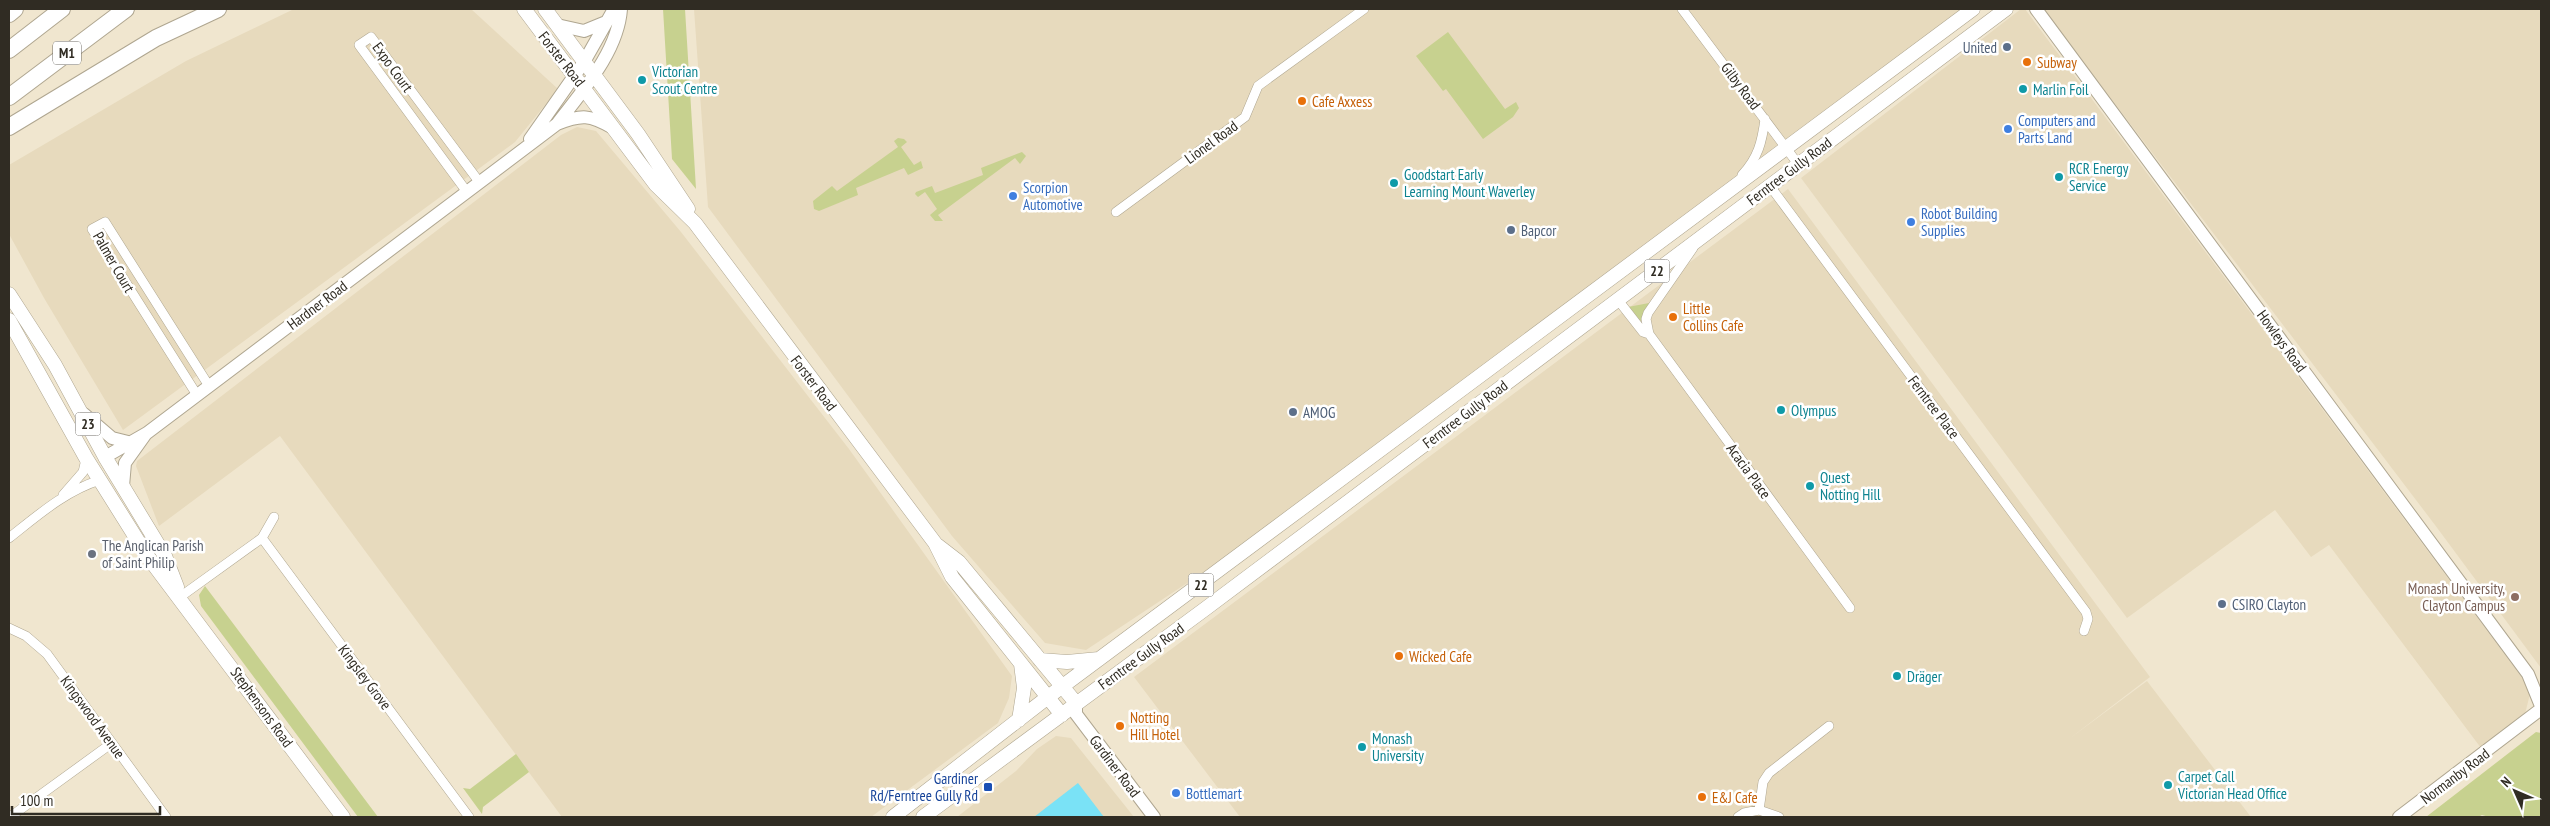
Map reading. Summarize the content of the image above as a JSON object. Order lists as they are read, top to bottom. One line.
{"streets":{"highway":["M1"],"main road":["Forster Road","Ferntree Gully Road","22","23","Stephensons Road"],"street":["Expo Court","Gilby Road","Lionel Road","Palmer Court","Hardner Road","Howleys Road","Ferntree Place","Acacia Place","Kingsley Grove","Kingswood Avenue","Gardiner Road","Normanby Road"]},"crossings":[["Forster Road","Ferntree Gully Road"],["Forster Road","Hardner Road"],["Forster Road","Gardiner Road"],["Expo Court","Hardner Road"],["Gilby Road","Ferntree Gully Road"],["Ferntree Gully Road","Ferntree Place"],["Ferntree Gully Road","Acacia Place"],["Ferntree Gully Road","Gardiner Road"],["Palmer Court","Hardner Road"],["Hardner Road","Stephensons Road"],["Howleys Road","Normanby Road"]],"places":{"other":["United","Subway","Victorian Scout Centre","Marlin Foil","Cafe Axxess","Computers and Parts Land","RCR Energy Service","Goodstart Early Learning Mount Waverley","Scorpion Automotive","Robot Building Supplies","Bapcor","Little Collins Cafe","Olympus","AMOG","Quest Notting Hill","The Anglican Parish of Saint Philip","Monash University, Clayton Campus","CSIRO Clayton","Wicked Cafe","Dräger","Notting Hill Hotel","Monash University","Carpet Call Victorian Head Office","Bottlemart","E&J Cafe"],"transit":["Gardiner Rd/Ferntree Gully Rd"]},"scale_bar":"100 m","north":"top left"}
